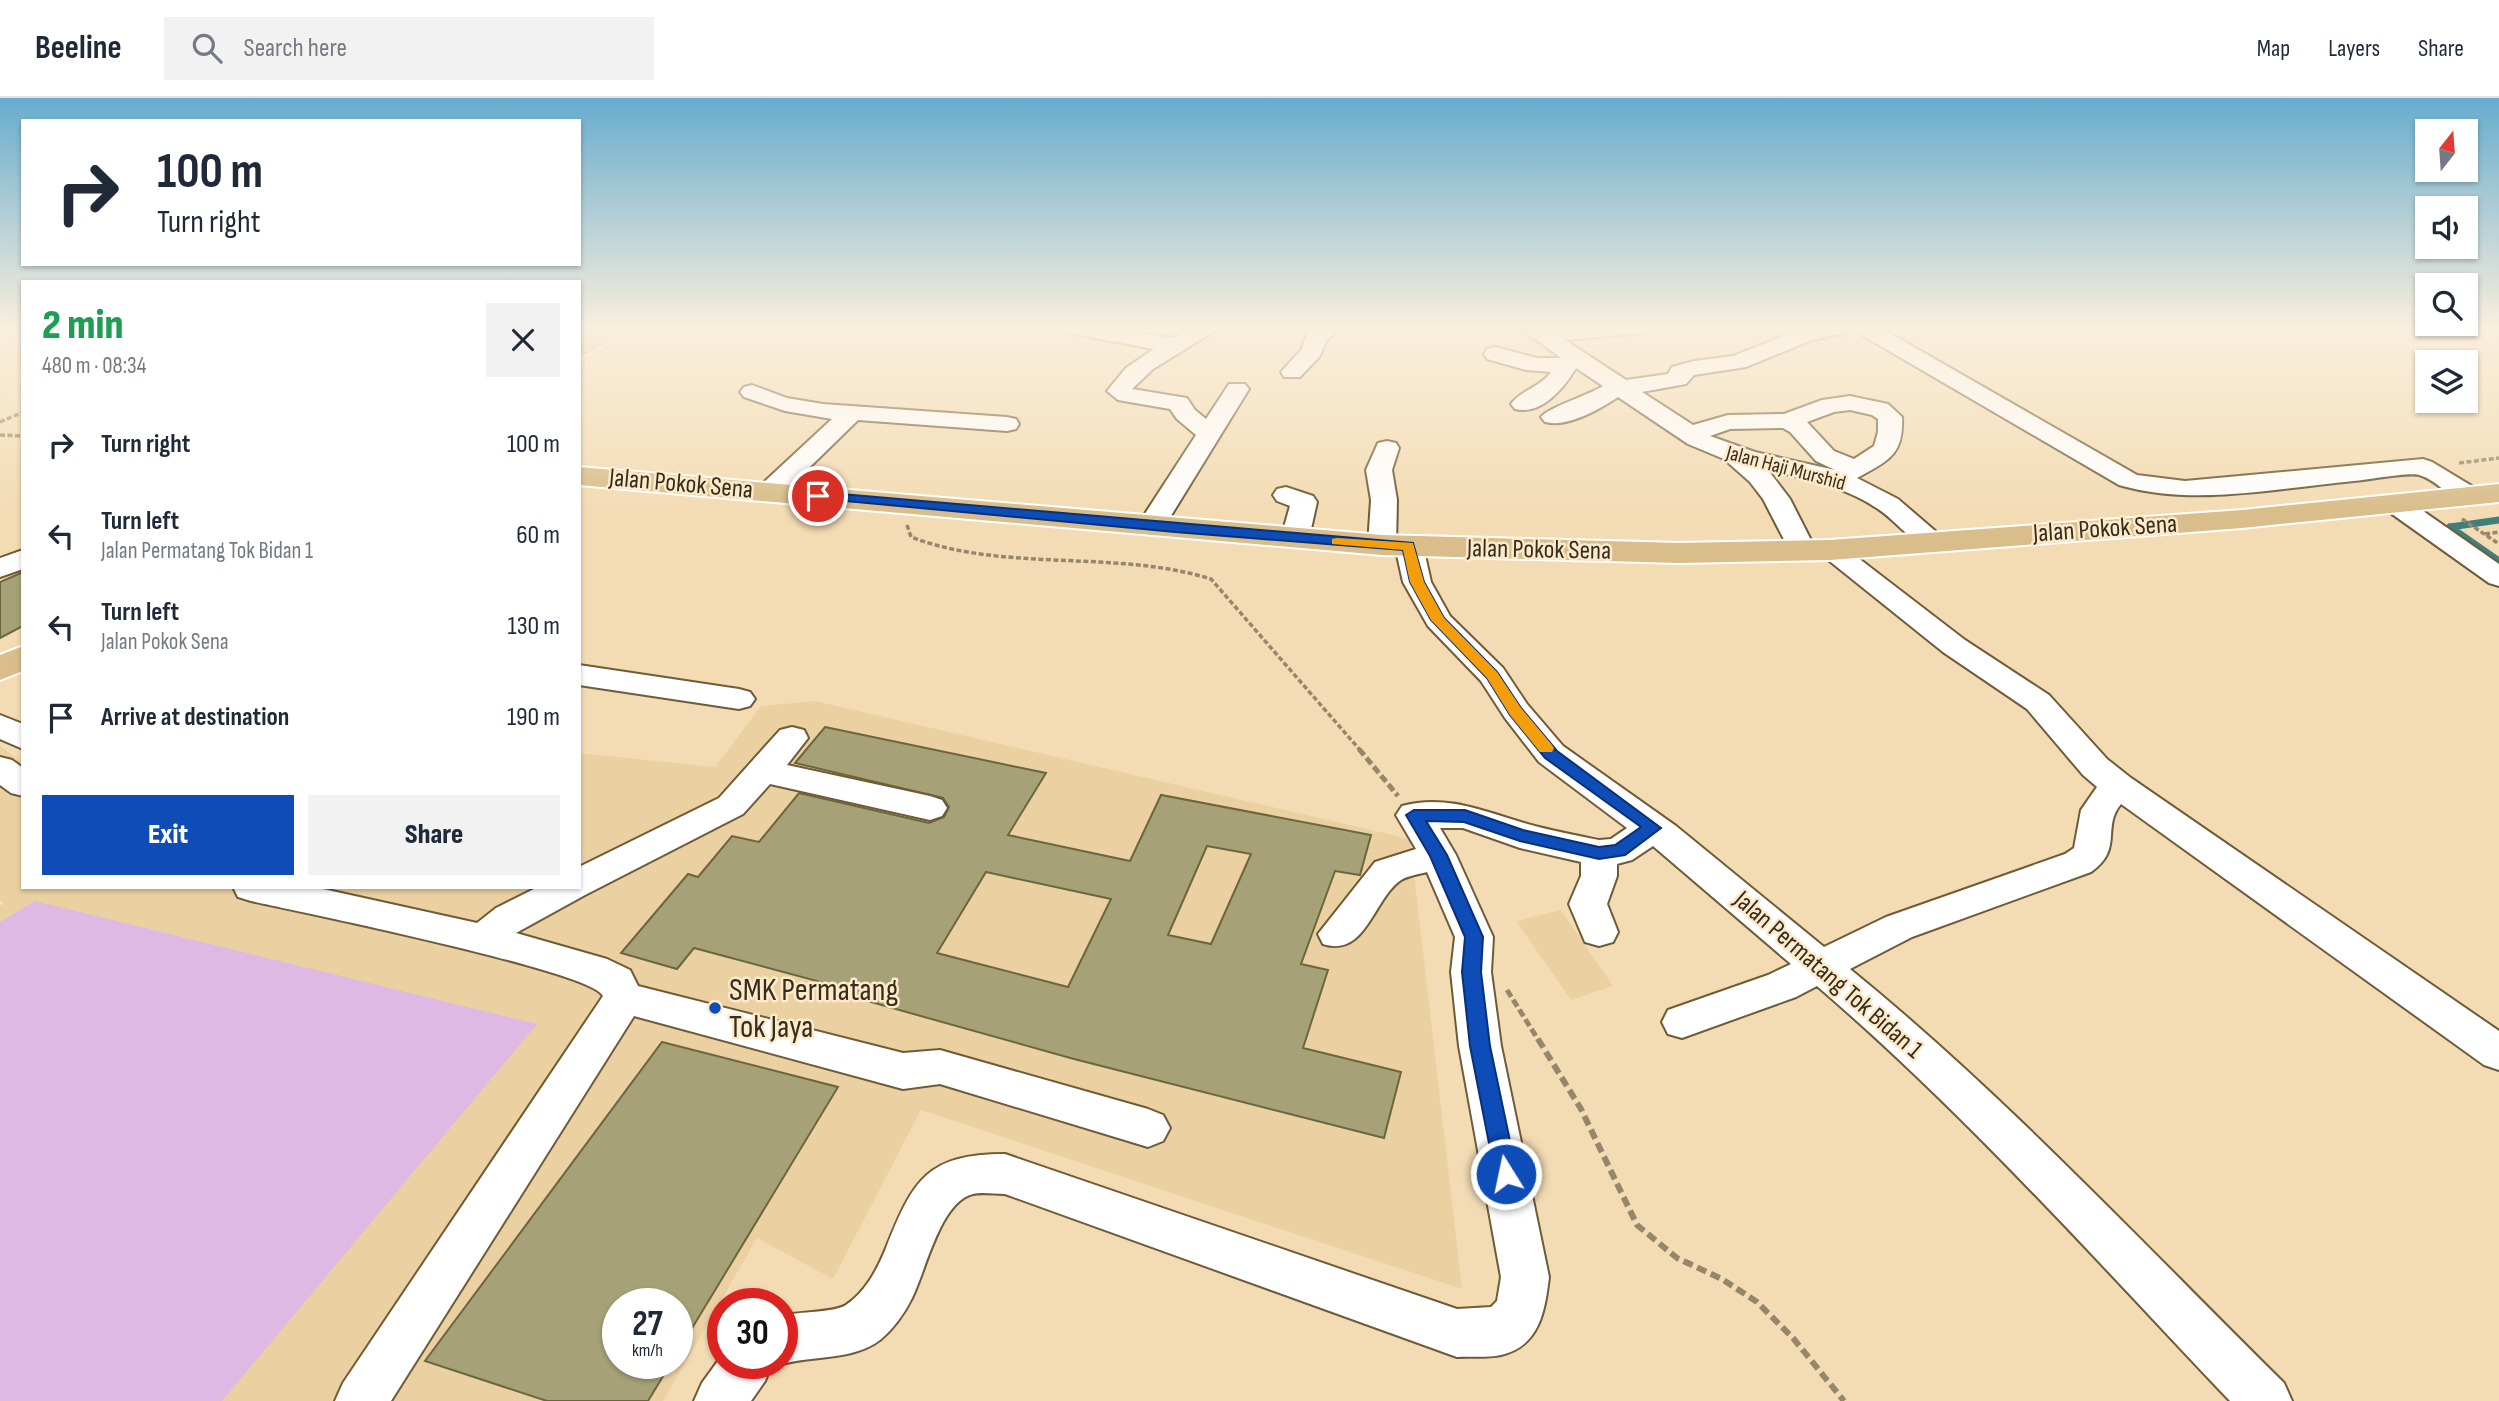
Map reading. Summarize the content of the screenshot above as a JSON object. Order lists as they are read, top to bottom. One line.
{"streets":{"main road":["Jalan Pokok Sena"],"street":["Jalan Haji Murshid","Jalan Permatang Tok Bidan 1"]},"crossings":[["Jalan Haji Murshid","Jalan Pokok Sena"],["Jalan Pokok Sena","Jalan Permatang Tok Bidan 1"]],"places":["SMK Permatang Tok Jaya"],"north":"top","page":{"header":"Beeline","search":"Search here","nav":["Map","Layers","Share"],"turn":["100 m","Turn right"],"heading":["2 min","480 m · 08:34"],"list":[{"name":"Turn right","value":"100 m"},{"name":"Turn left","note":"Jalan Permatang Tok Bidan 1","value":"60 m"},{"name":"Turn left","note":"Jalan Pokok Sena","value":"130 m"},{"name":"Arrive at destination","value":"190 m"}],"buttons":["Exit","Share"],"speed":"27 km/h","limit":"30"}}
